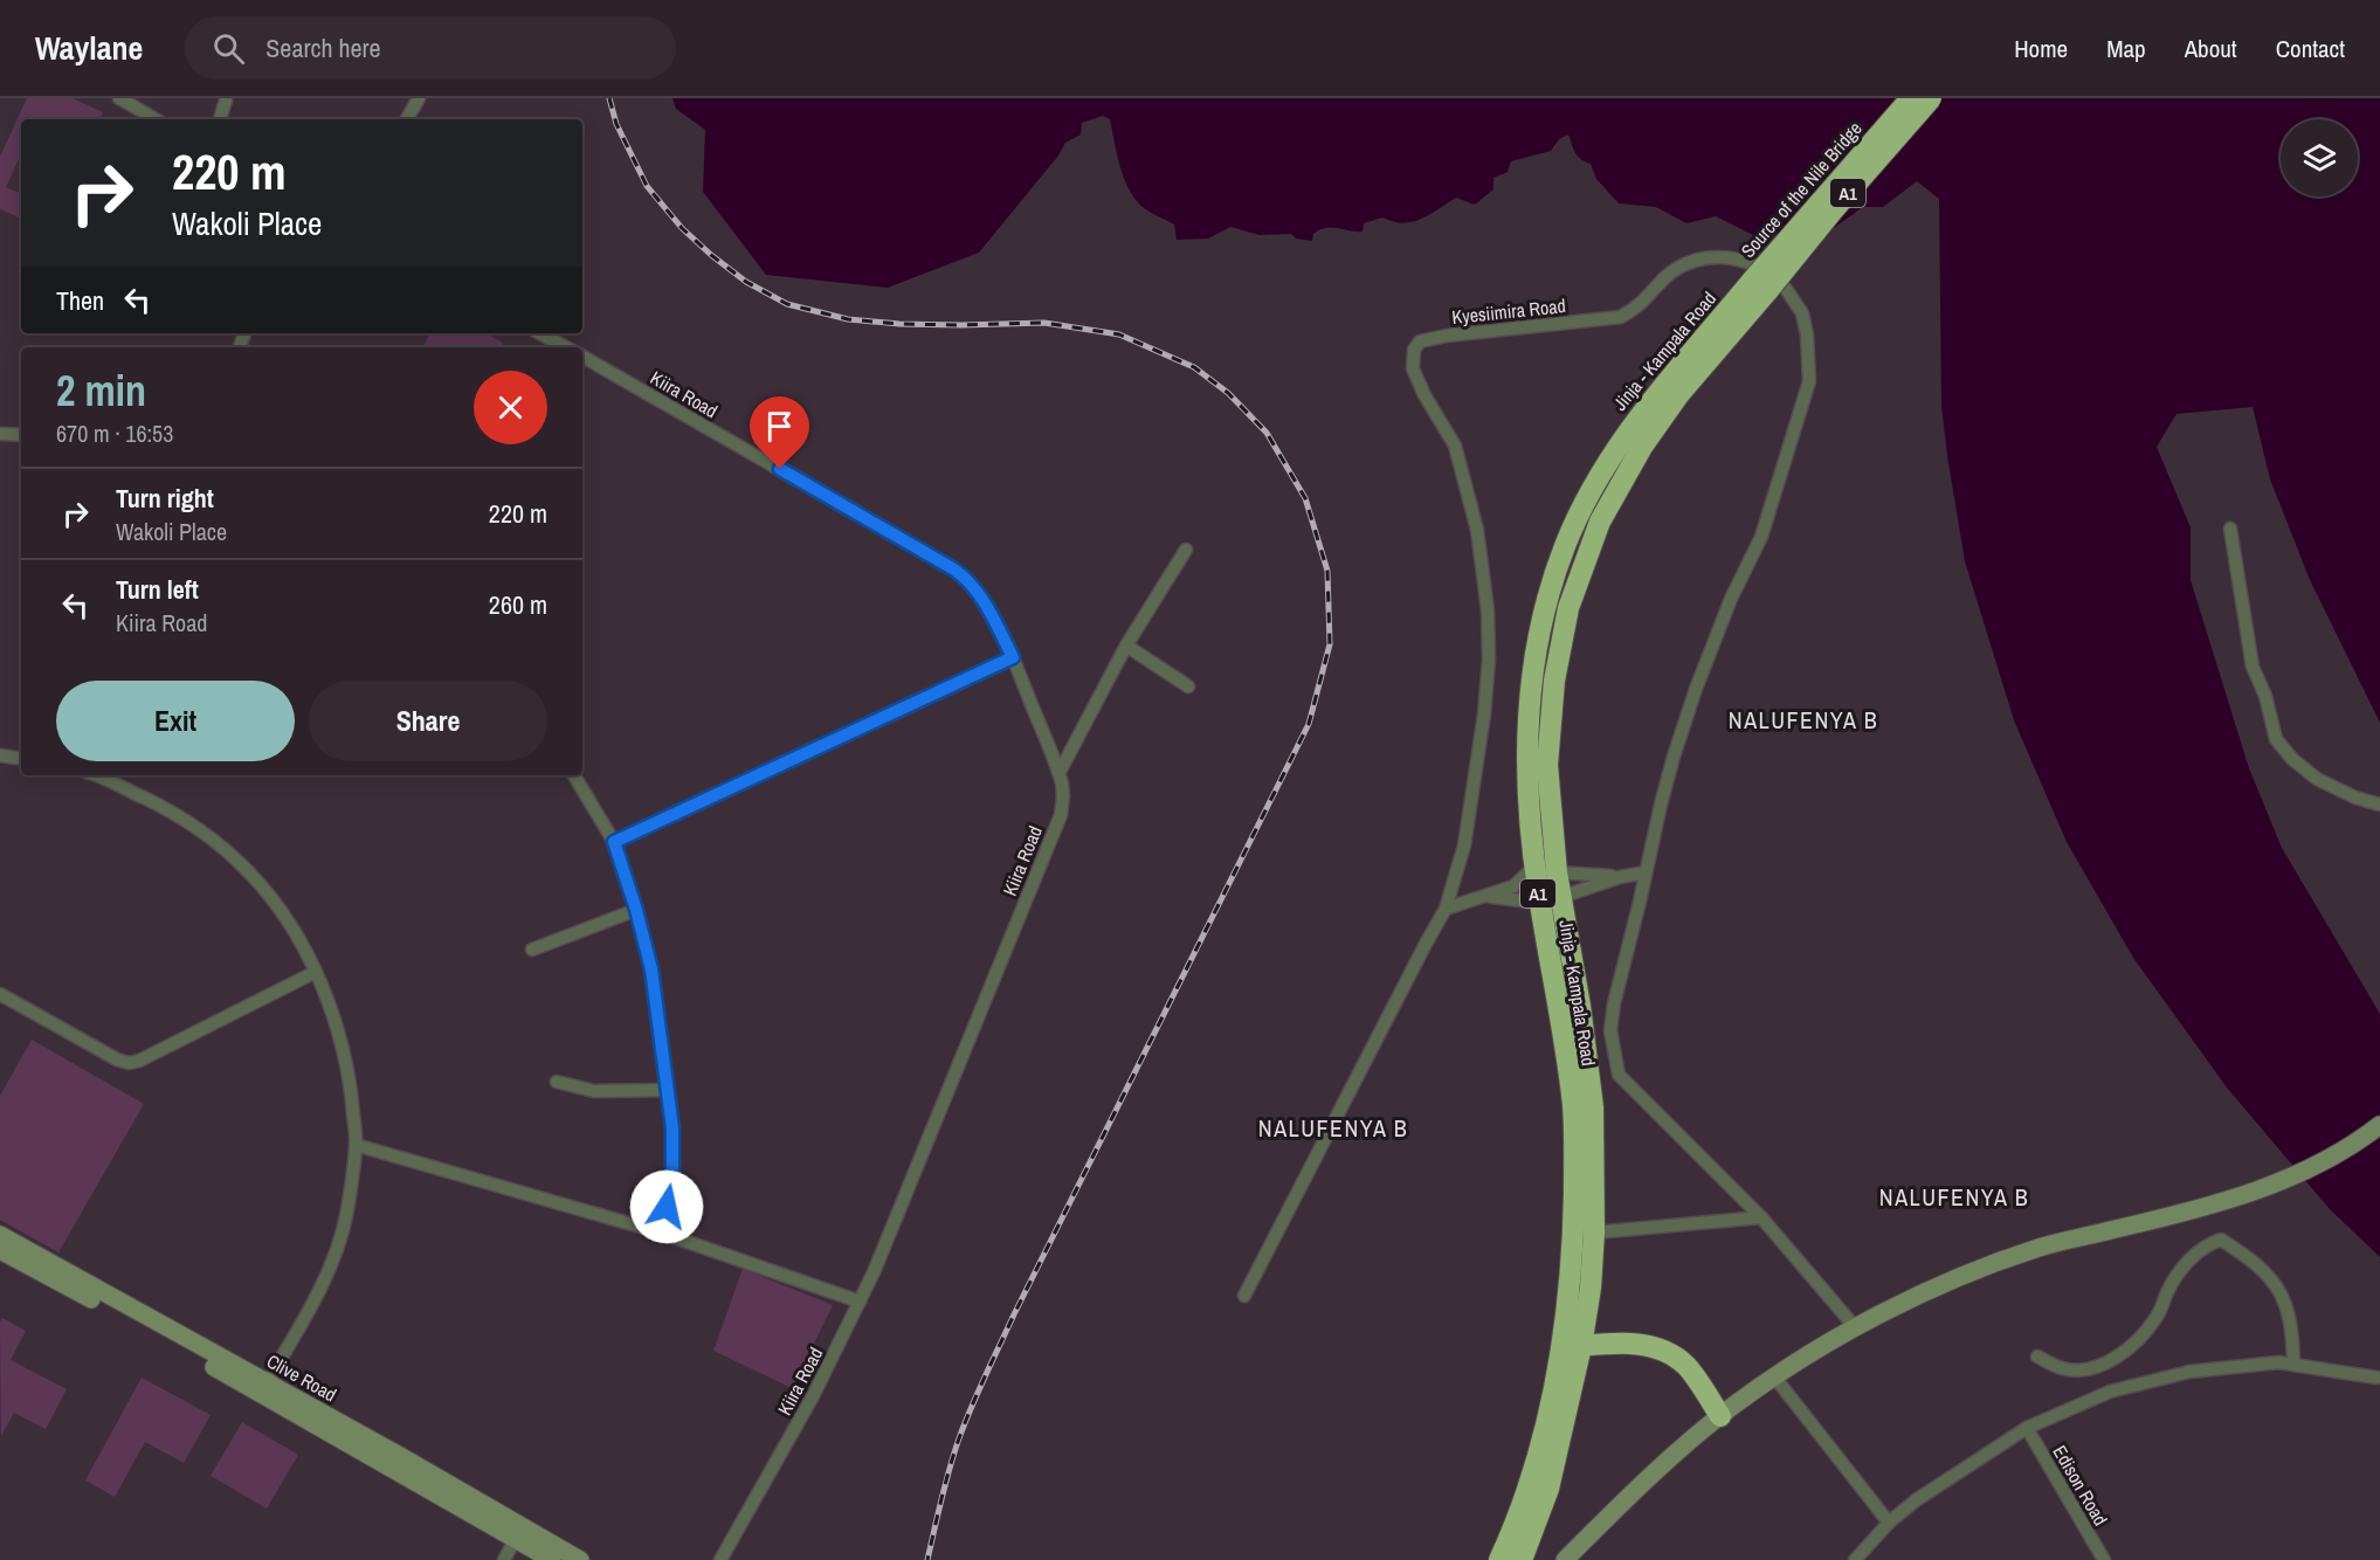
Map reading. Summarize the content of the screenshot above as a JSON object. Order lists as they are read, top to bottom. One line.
{"streets":{"highway":["Source of the Nile Bridge","A1","Jinja - Kampala Road"],"street":["Kyesiimira Road","Kiira Road","Clive Road","Edison Road"]},"crossings":[["Source of the Nile Bridge","Kyesiimira Road"],["Source of the Nile Bridge","Jinja - Kampala Road"],["Kyesiimira Road","Jinja - Kampala Road"]],"districts":["NALUFENYA B","NALUFENYA B","NALUFENYA B"],"page":{"header":"Waylane","search":"Search here","nav":["Home","Map","About","Contact"],"turn":["220 m","Wakoli Place"],"then":"Then","heading":["2 min","670 m · 16:53"],"list":[{"name":"Turn right","note":"Wakoli Place","value":"220 m"},{"name":"Turn left","note":"Kiira Road","value":"260 m"}],"buttons":["Exit","Share"]}}
